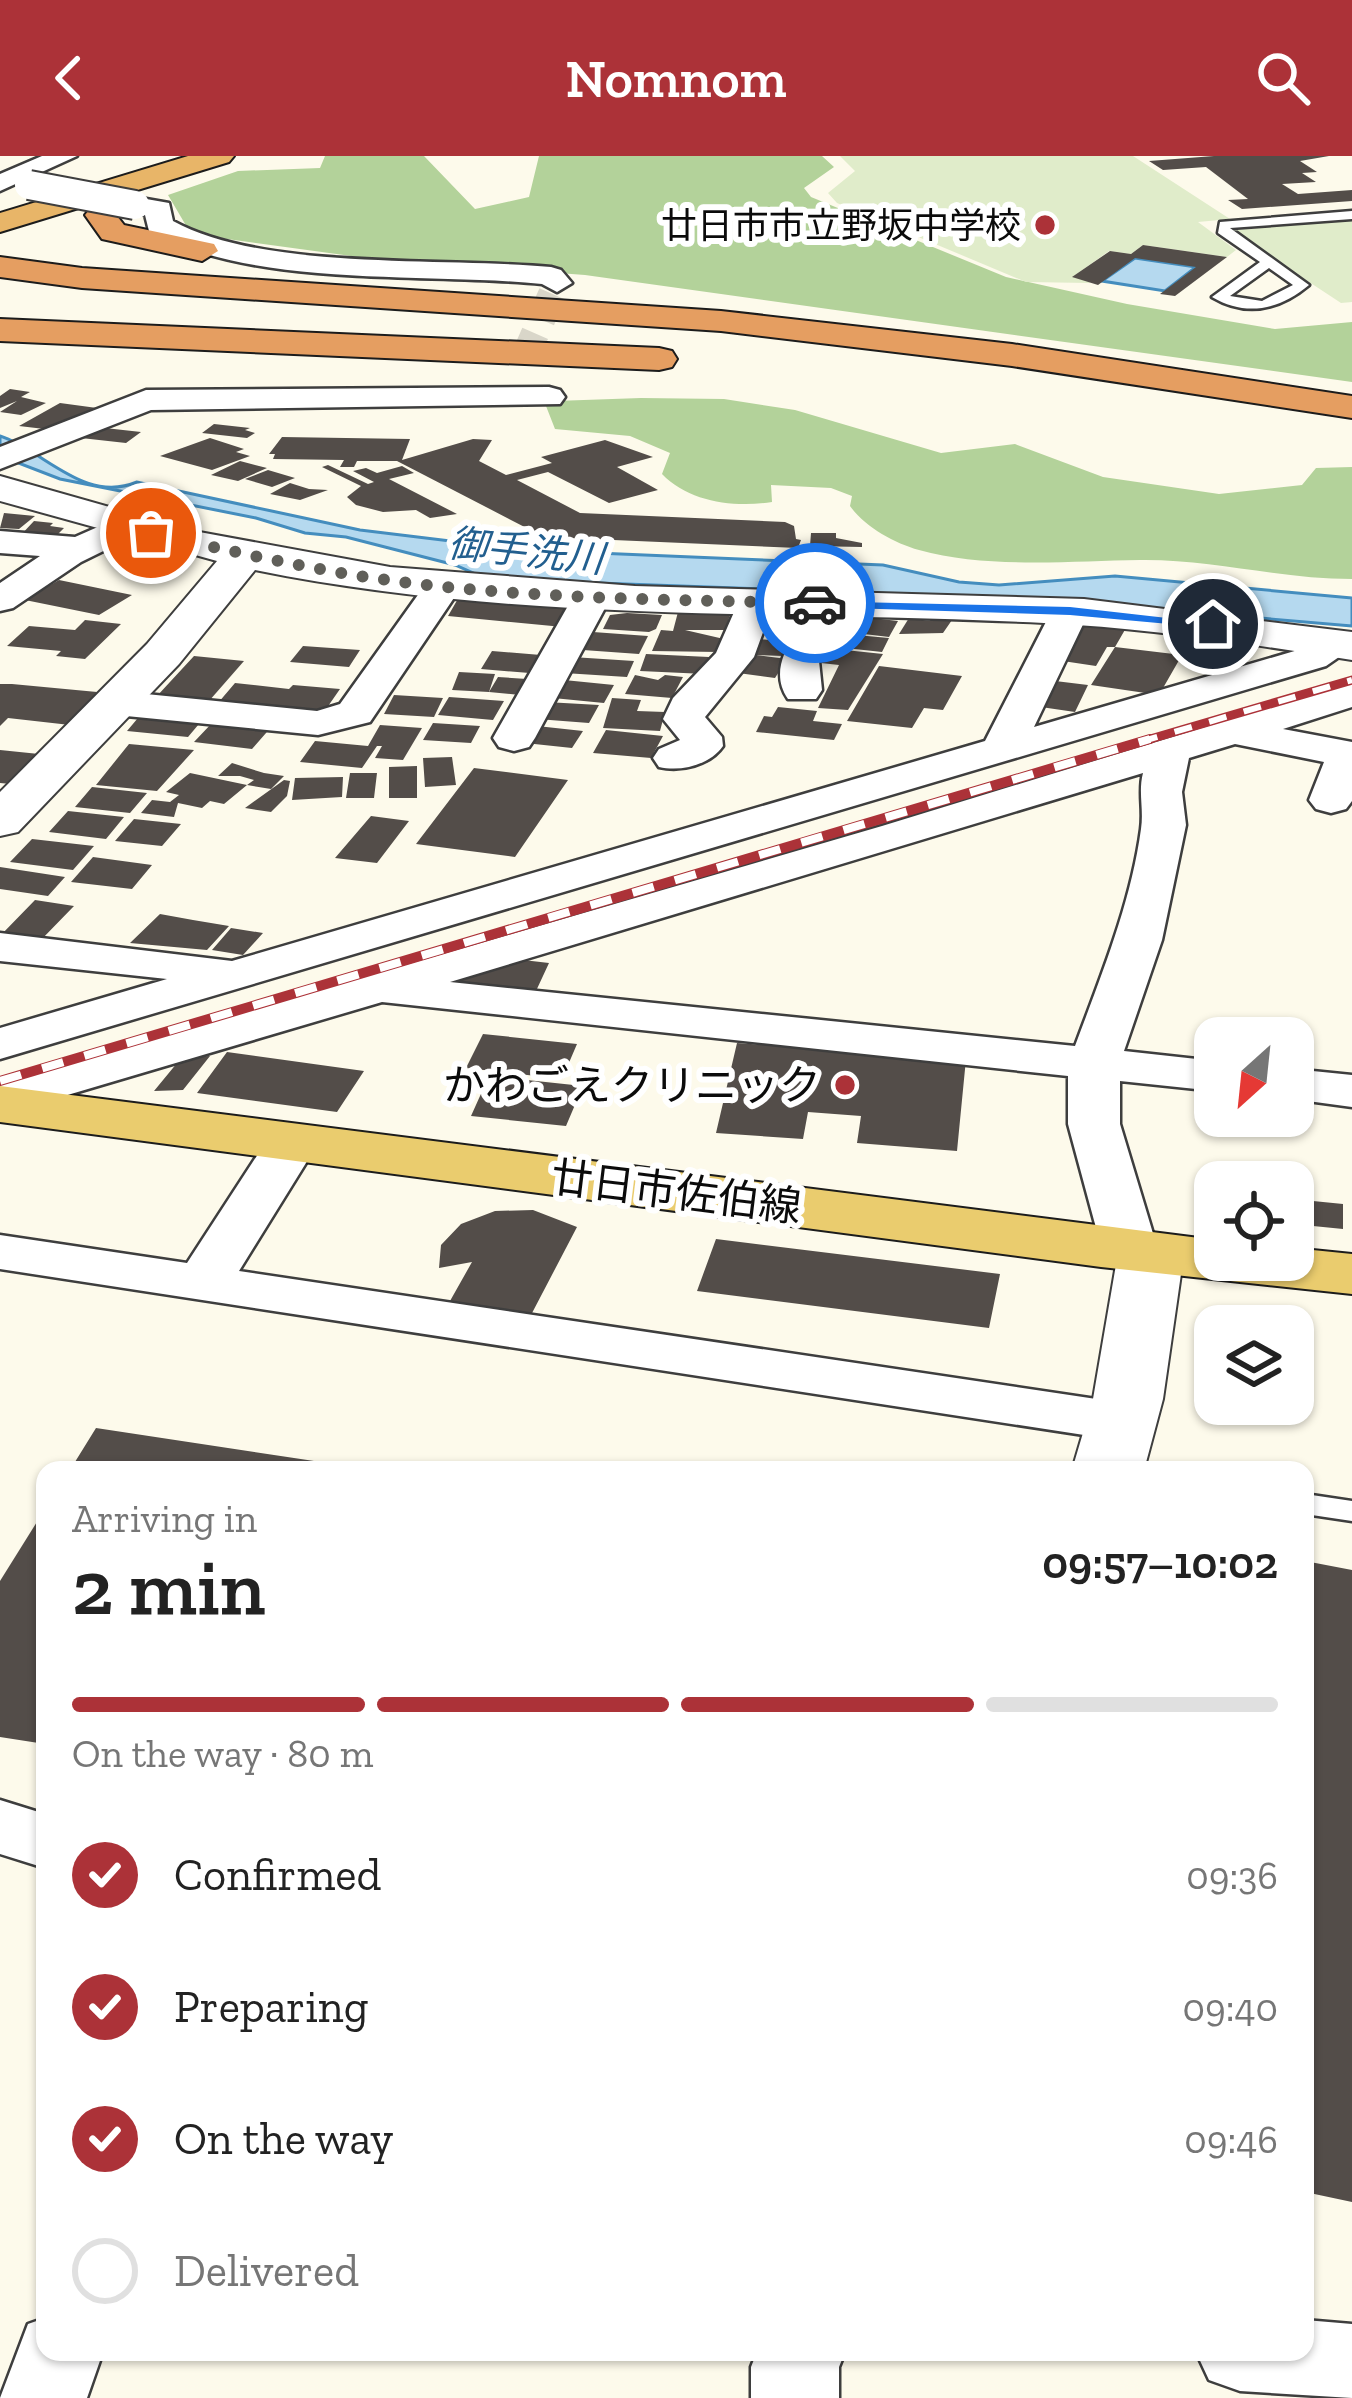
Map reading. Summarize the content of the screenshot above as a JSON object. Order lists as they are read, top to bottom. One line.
{"streets":{"main road":["廿日市佐伯線"]},"water":["御手洗川"],"places":["廿日市市立野坂中学校","かわごえクリニック"],"north":"bottom left","page":{"header":"Nomnom","heading":["2 min","Arriving in","09:57–10:02"],"bar":"On the way · 80 m","list":[["Confirmed","09:36"],["Preparing","09:40"],["On the way","09:46"],"Delivered"]}}
